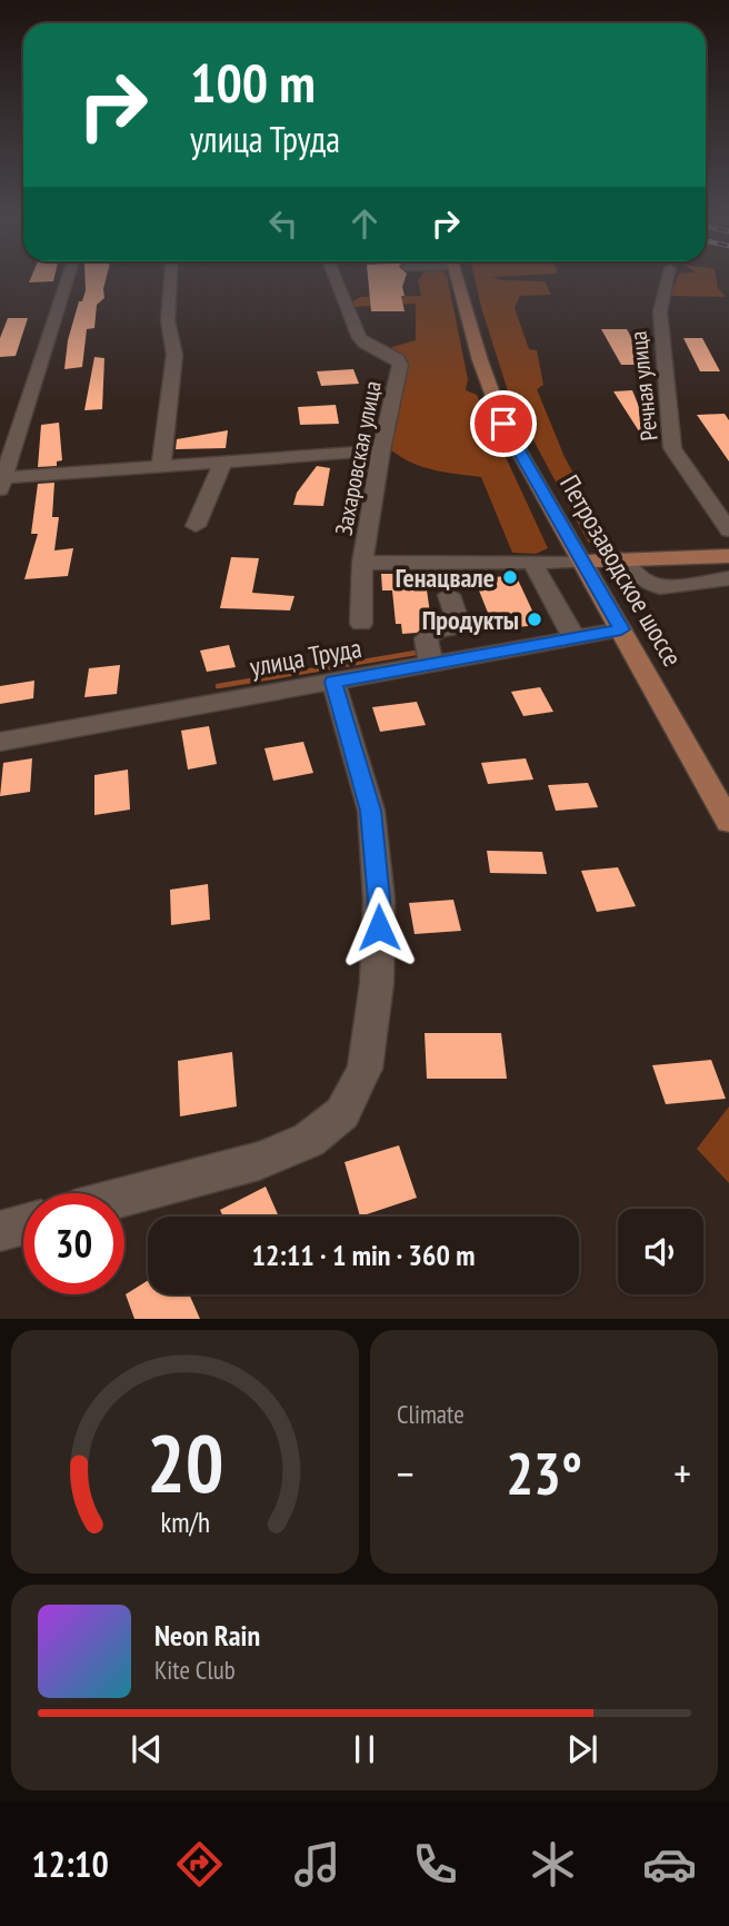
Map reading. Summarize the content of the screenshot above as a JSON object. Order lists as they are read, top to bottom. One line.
{"streets":{"main road":["Петрозаводское шоссе"],"street":["Речная улица","Захаровская улица","улица Труда"]},"crossings":[["Петрозаводское шоссе","улица Труда"]],"places":["Генацвале","Продукты"],"page":{"turn":["100 m","улица Труда"],"limit":"30","trip":"12:11 · 1 min · 360 m","tile":"Climate","heat":["−","23°","+"],"song":["Neon Rain","Kite Club"],"tabs":"12:10","gauge":["20","km/h"]}}
